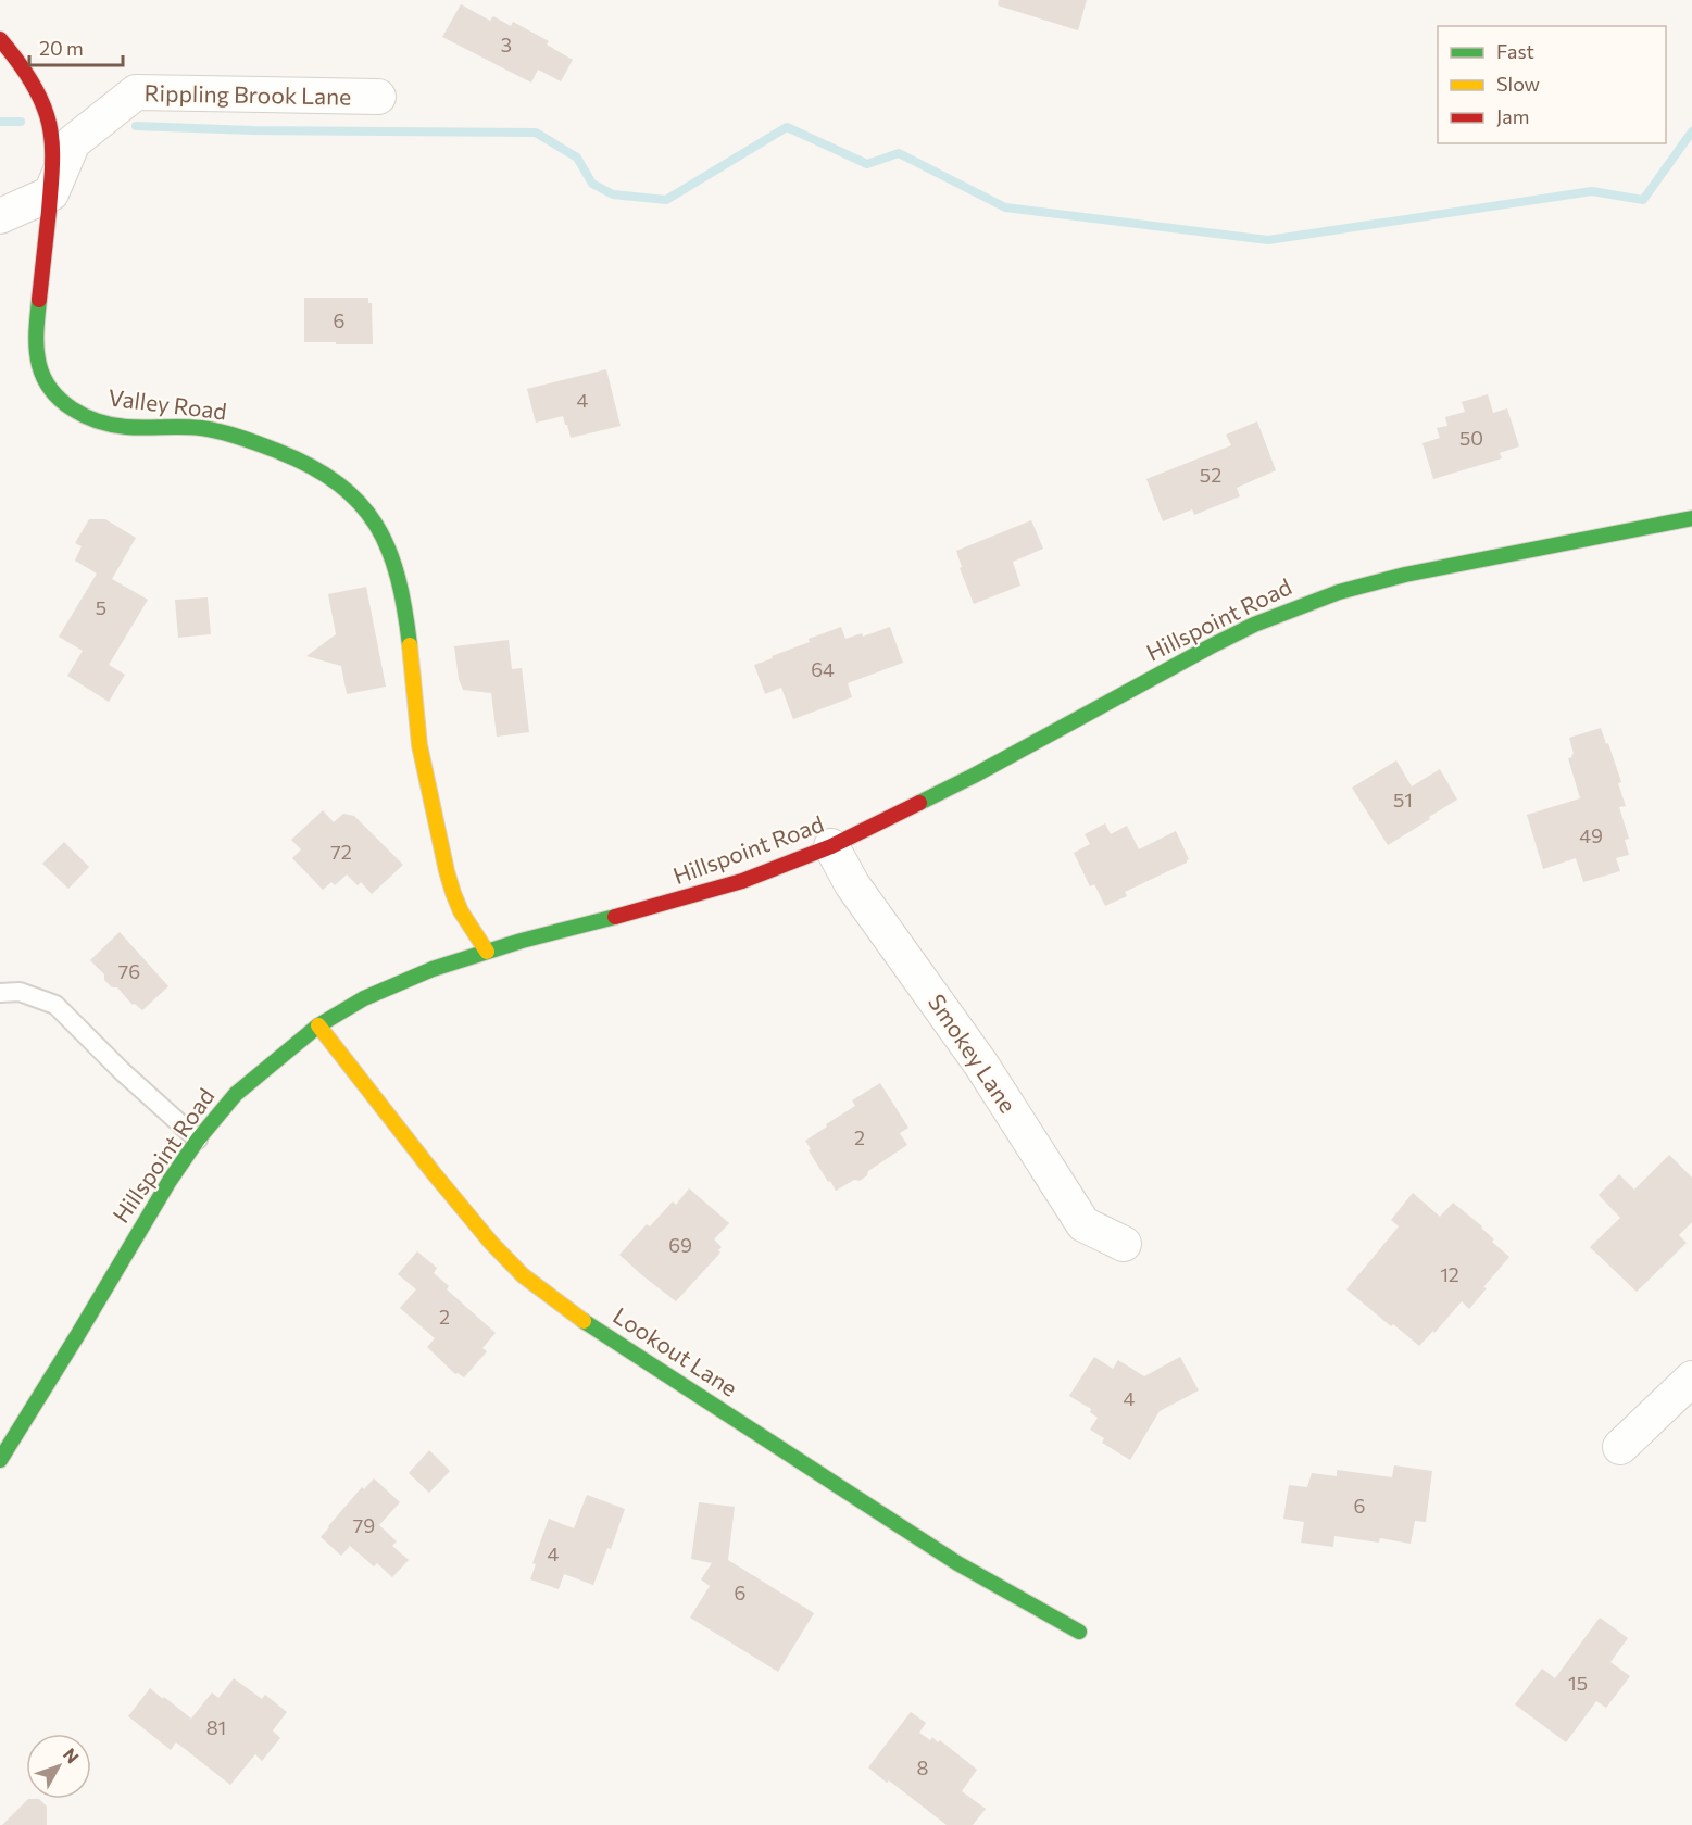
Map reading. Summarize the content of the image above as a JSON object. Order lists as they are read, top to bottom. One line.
{"streets":{"street":["Rippling Brook Lane","Valley Road","Hillspoint Road","Smokey Lane","Lookout Lane"]},"crossings":[["Rippling Brook Lane","Valley Road"],["Valley Road","Hillspoint Road"],["Hillspoint Road","Smokey Lane"],["Hillspoint Road","Lookout Lane"]],"house_numbers":["3","6","4","50","52","5","64","51","49","72","76","2","69","12","2","4","6","79","4","6","15","81","8"],"legend":["Fast","Slow","Jam"],"scale_bar":"20 m","north":"top right"}
